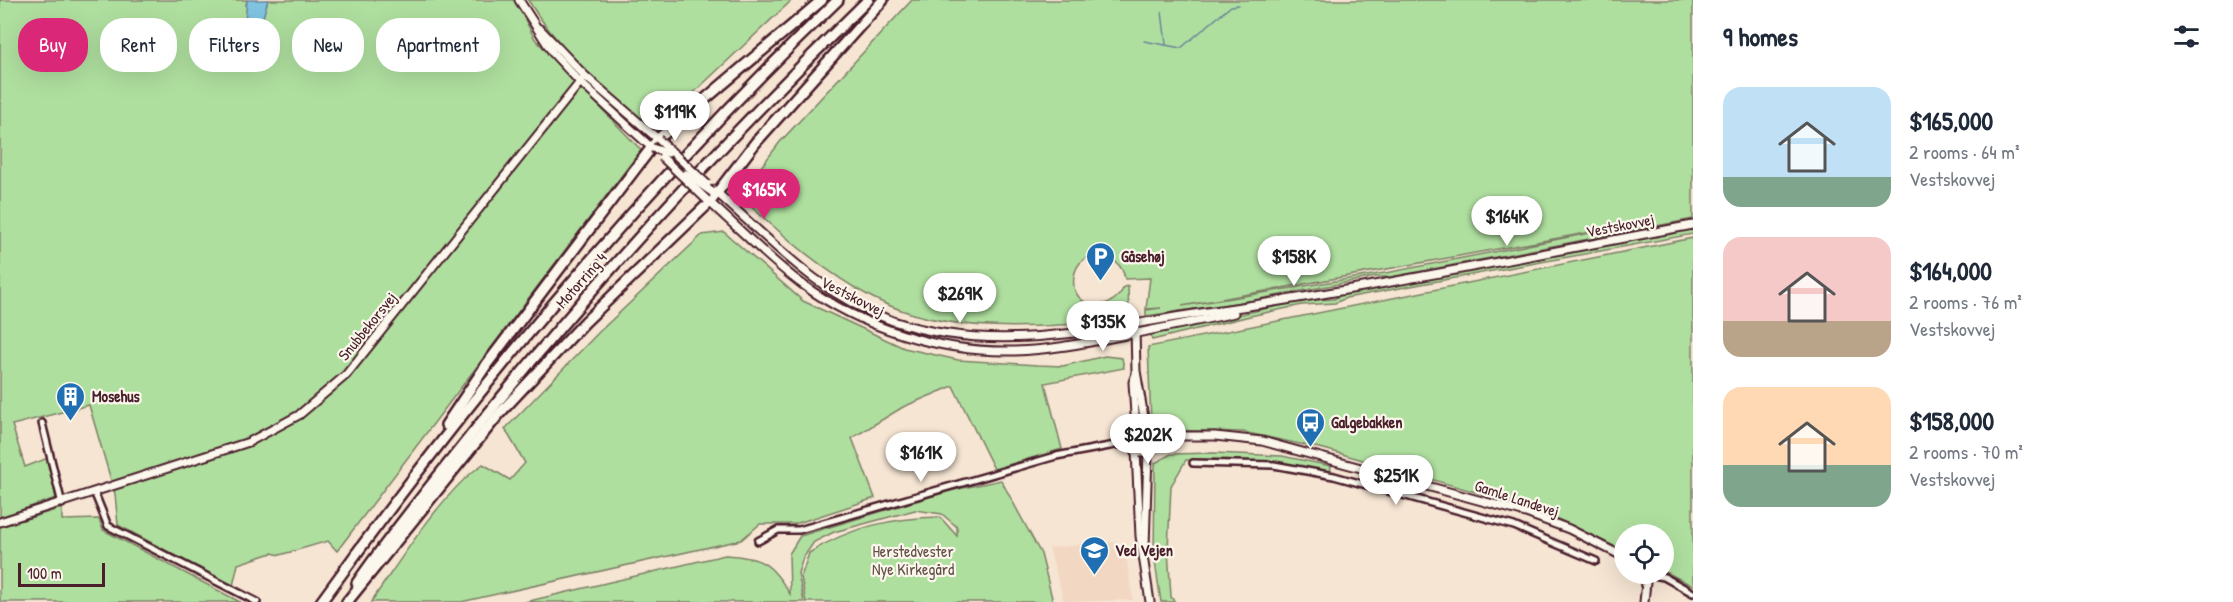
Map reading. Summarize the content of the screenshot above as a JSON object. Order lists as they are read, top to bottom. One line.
{"streets":{"highway":["Motorring 4"],"street":["Vestskovvej","Snubbekorsvej","Gamle Landevej"]},"crossings":[["Vestskovvej","Snubbekorsvej"]],"parks":["Herstedvester Nye Kirkegård"],"places":{"parking":["Gåsehøj"],"building":["Mosehus"],"bus stop":["Galgebakken"],"school or university":["Ved Vejen"]},"scale_bar":"100 m","page":{"heading":"9 homes","chip":["Buy","Rent","Filters","New","Apartment"],"list":[{"name":"$165,000","note":"2 rooms · 64 m² · Vestskovvej"},{"name":"$164,000","note":"2 rooms · 76 m² · Vestskovvej"},{"name":"$158,000","note":"2 rooms · 70 m² · Vestskovvej"}],"price":["$119K","$165K","$164K","$158K","$269K","$135K","$202K","$161K","$251K"],"scale":"100 m"}}
